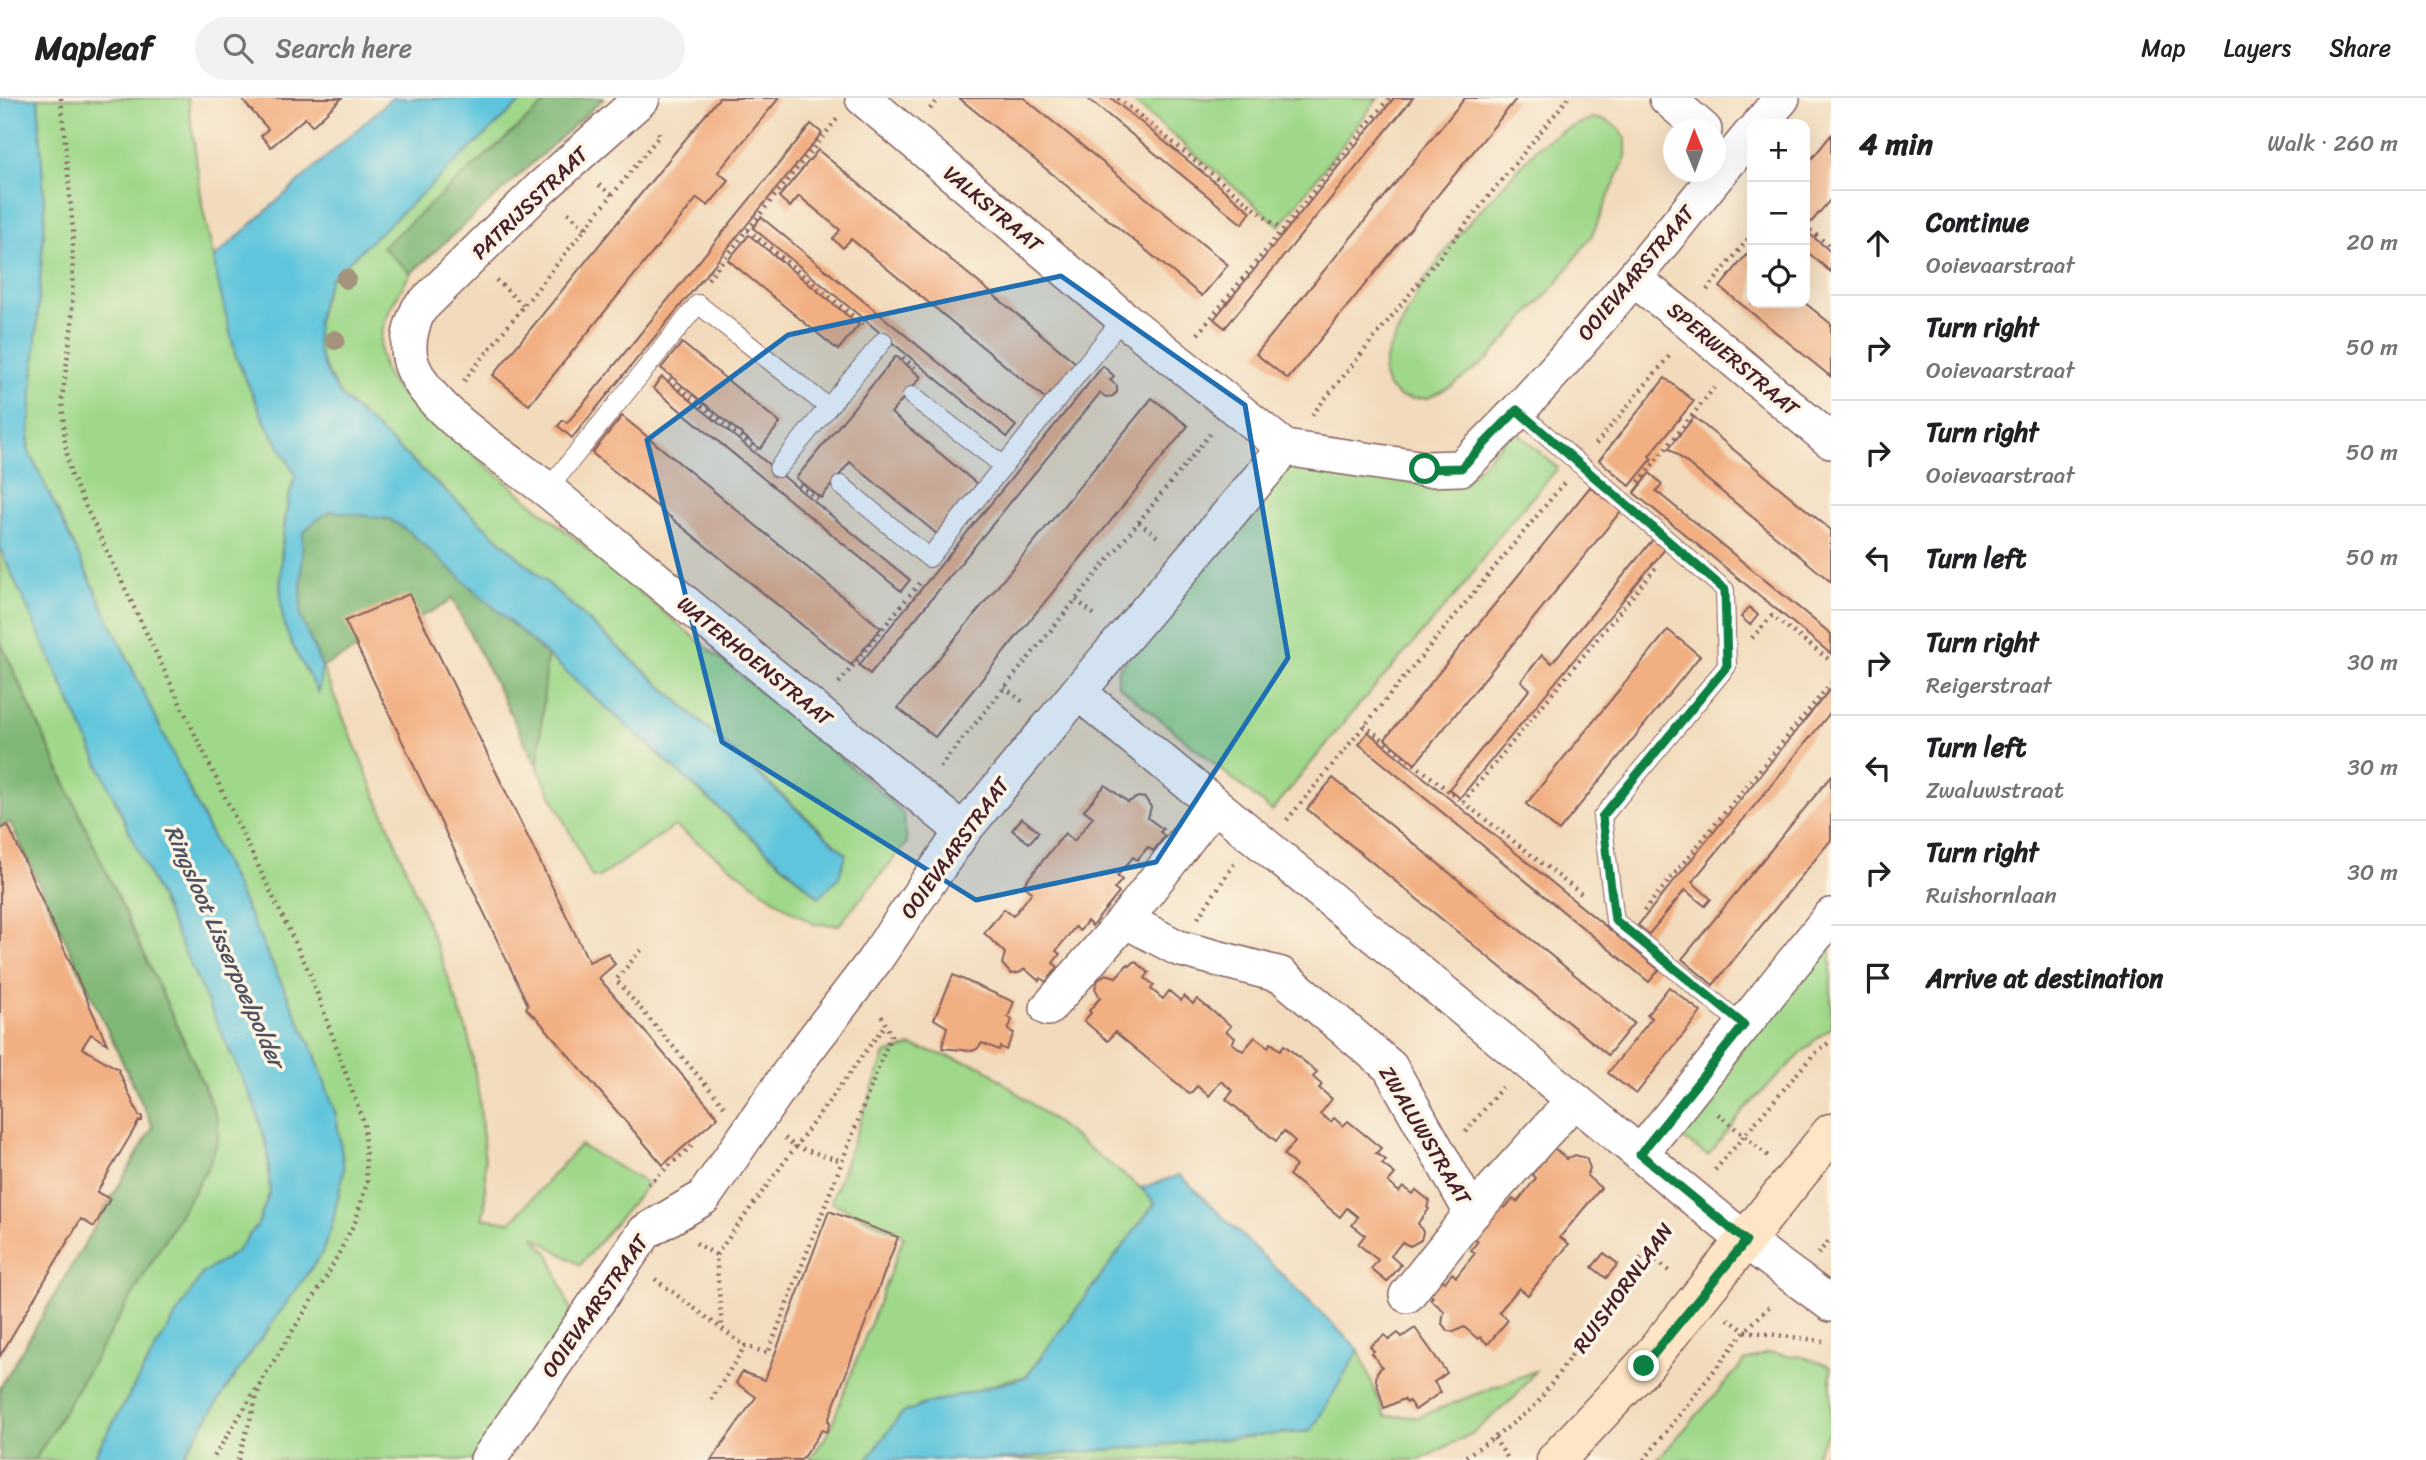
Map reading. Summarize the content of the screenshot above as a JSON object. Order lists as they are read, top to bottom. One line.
{"streets":{"street":["PATRIJSSTRAAT","VALKSTRAAT","OOIEVAARSTRAAT","SPERWERSTRAAT","WATERHOENSTRAAT","ZWALUWSTRAAT"],"path":["RUISHORNLAAN"]},"crossings":[["PATRIJSSTRAAT","WATERHOENSTRAAT"],["VALKSTRAAT","OOIEVAARSTRAAT"],["OOIEVAARSTRAAT","SPERWERSTRAAT"],["OOIEVAARSTRAAT","WATERHOENSTRAAT"]],"water":["Ringsloot Lisserpoelpolder"],"north":"top","page":{"header":"Mapleaf","search":"Search here","nav":["Map","Layers","Share"],"heading":["4 min","Walk · 260 m"],"map_buttons":["+","−"],"list":[["Continue","Ooievaarstraat","20 m"],["Turn right","Ooievaarstraat","50 m"],["Turn right","Ooievaarstraat","50 m"],["Turn left","50 m"],["Turn right","Reigerstraat","30 m"],["Turn left","Zwaluwstraat","30 m"],["Turn right","Ruishornlaan","30 m"],"Arrive at destination"]}}
